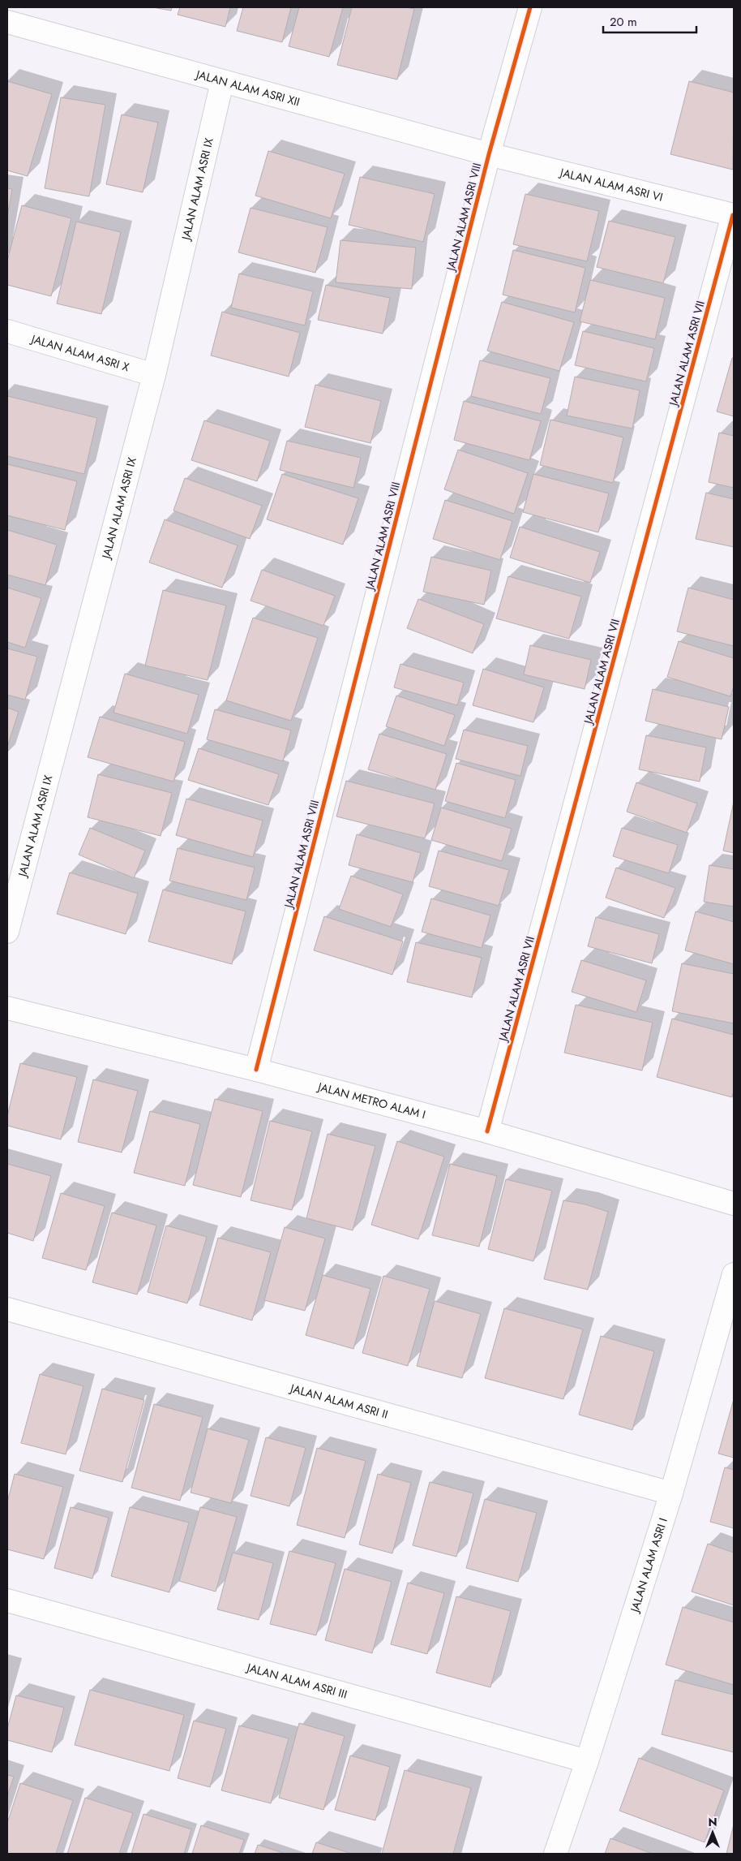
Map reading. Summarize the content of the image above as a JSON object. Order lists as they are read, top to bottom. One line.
{"streets":{"street":["JALAN ALAM ASRI XII","JALAN ALAM ASRI VI","JALAN ALAM ASRI IX","JALAN ALAM ASRI VIII","JALAN ALAM ASRI X","JALAN ALAM ASRI VII","JALAN METRO ALAM I","JALAN ALAM ASRI II","JALAN ALAM ASRI I","JALAN ALAM ASRI III"]},"crossings":[["JALAN ALAM ASRI XII","JALAN ALAM ASRI VI"],["JALAN ALAM ASRI XII","JALAN ALAM ASRI IX"],["JALAN ALAM ASRI XII","JALAN ALAM ASRI VIII"],["JALAN ALAM ASRI VI","JALAN ALAM ASRI VIII"],["JALAN ALAM ASRI VI","JALAN ALAM ASRI VII"],["JALAN ALAM ASRI IX","JALAN ALAM ASRI X"],["JALAN ALAM ASRI VIII","JALAN METRO ALAM I"],["JALAN ALAM ASRI VII","JALAN METRO ALAM I"],["JALAN ALAM ASRI II","JALAN ALAM ASRI I"],["JALAN ALAM ASRI I","JALAN ALAM ASRI III"]],"scale_bar":"20 m","north":"top"}
